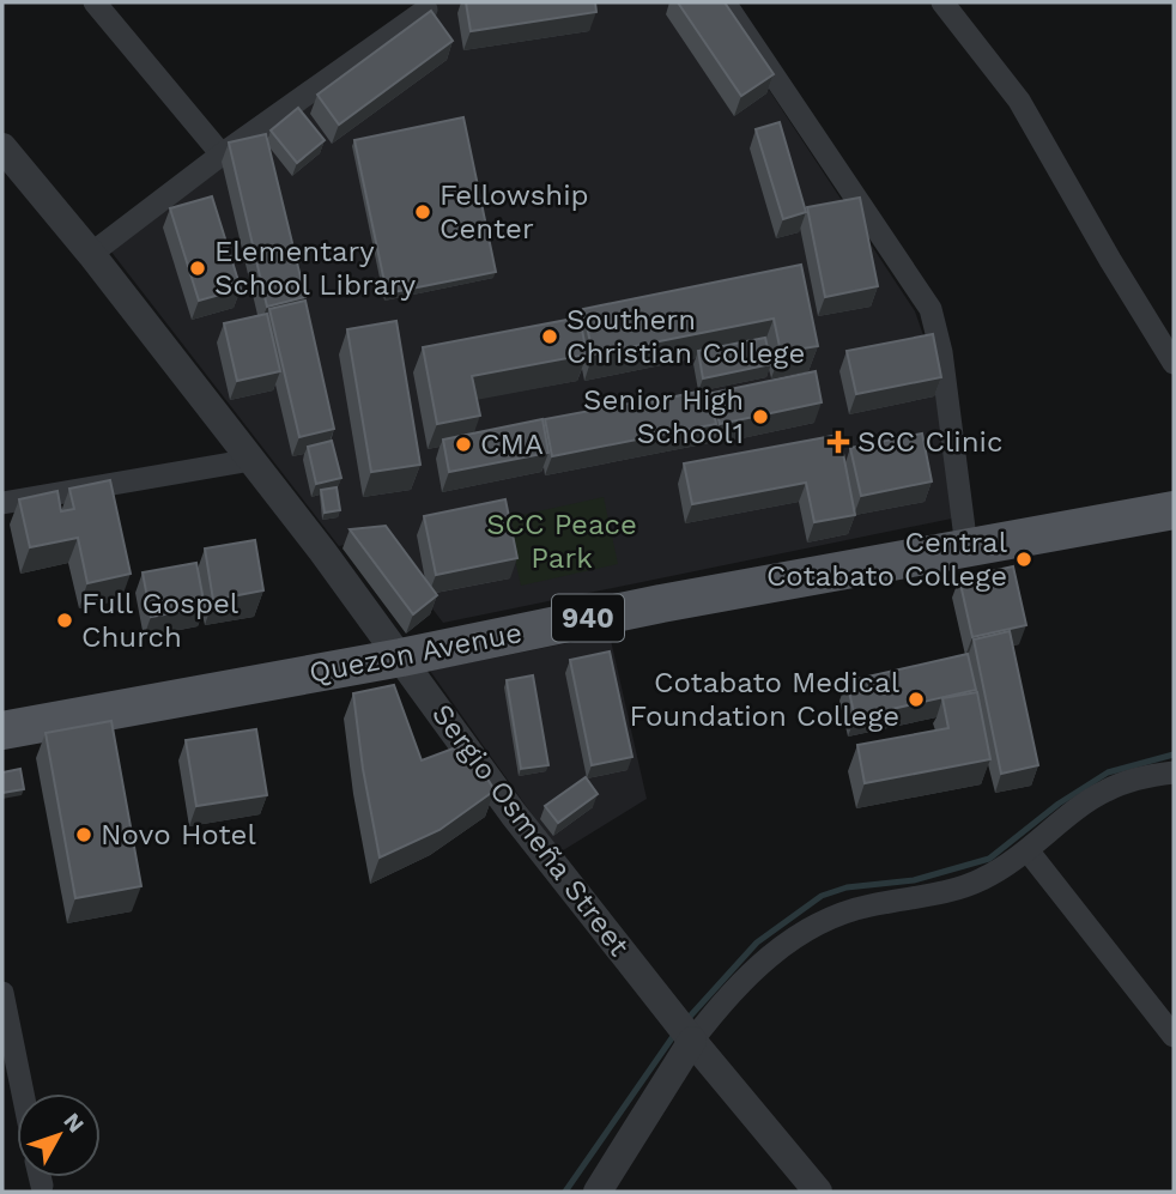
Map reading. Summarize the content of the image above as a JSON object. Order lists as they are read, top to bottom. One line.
{"streets":{"main road":["940","Quezon Avenue"],"street":["Sergio Osmeña Street"]},"crossings":[["Quezon Avenue","Sergio Osmeña Street"]],"parks":["SCC Peace Park"],"places":{"other":["Fellowship Center","Elementary School Library","Southern Christian College","Senior High School1","CMA","Central Cotabato College","Full Gospel Church","Cotabato Medical Foundation College","Novo Hotel"],"health":["SCC Clinic"]},"north":"top right"}
